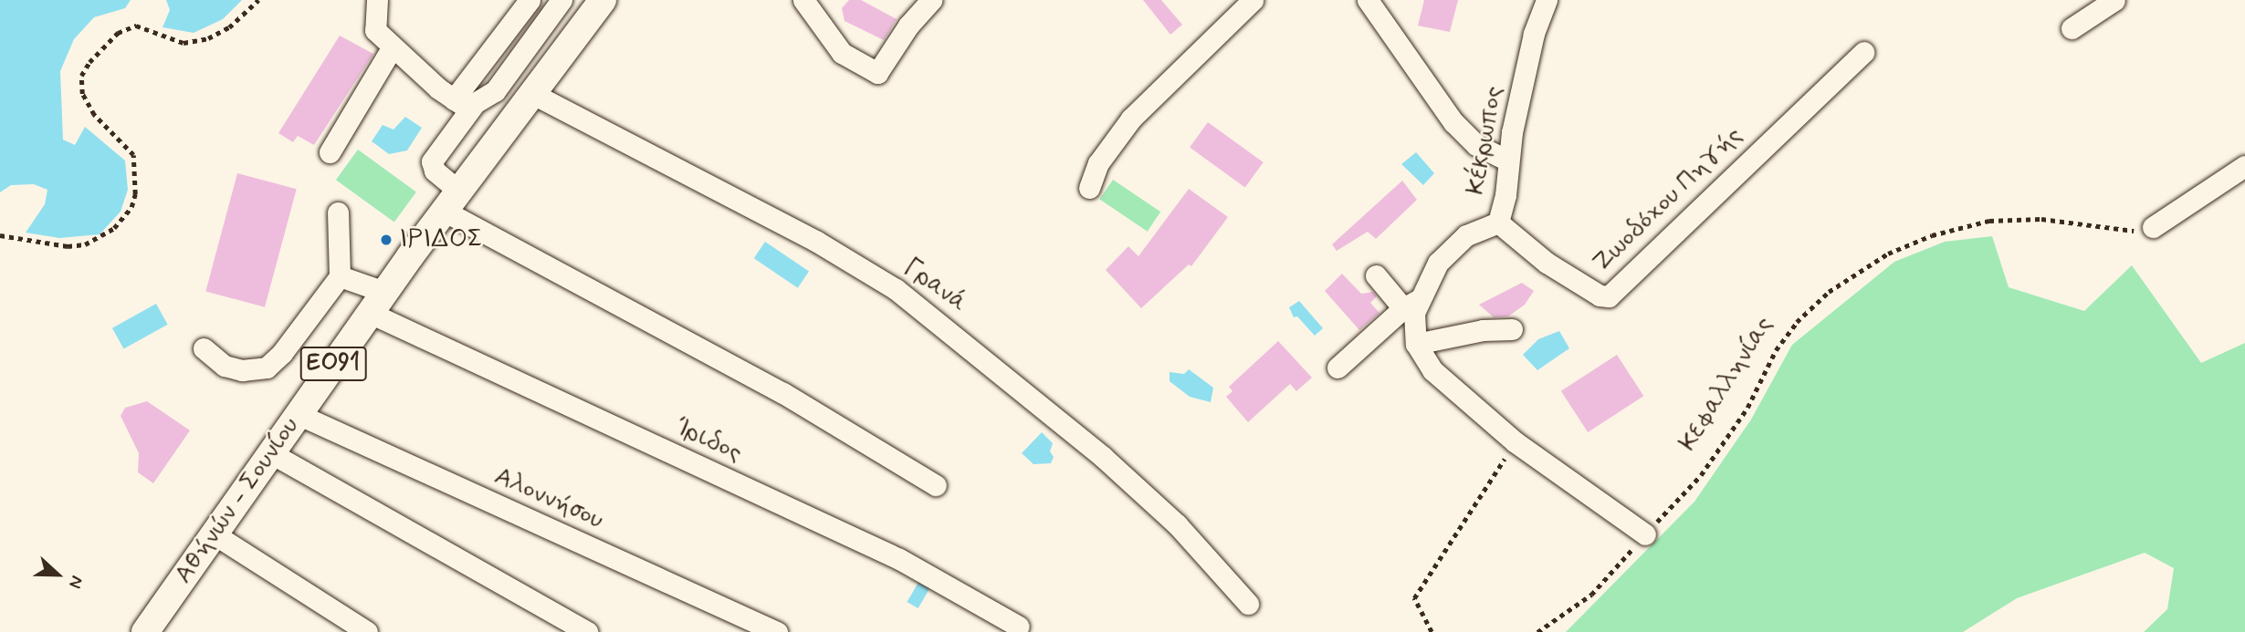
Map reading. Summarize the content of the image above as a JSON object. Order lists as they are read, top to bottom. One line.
{"streets":{"main road":["ΕΟ91","Αθήνών - Σουνίου"],"street":["Κέκρωπος","Ζωοδόχου Πηγής","Γρανά","Ίριδος","Αλοννήσου"],"path":["Κεφαλληνίας"]},"crossings":[["Κέκρωπος","Ζωοδόχου Πηγής"],["Κέκρωπος","Κεφαλληνίας"],["Γρανά","Αθήνών - Σουνίου"],["Ίριδος","Αθήνών - Σουνίου"],["Αλοννήσου","Αθήνών - Σουνίου"]],"places":["ΙΡΙΔΟΣ"],"north":"right"}
